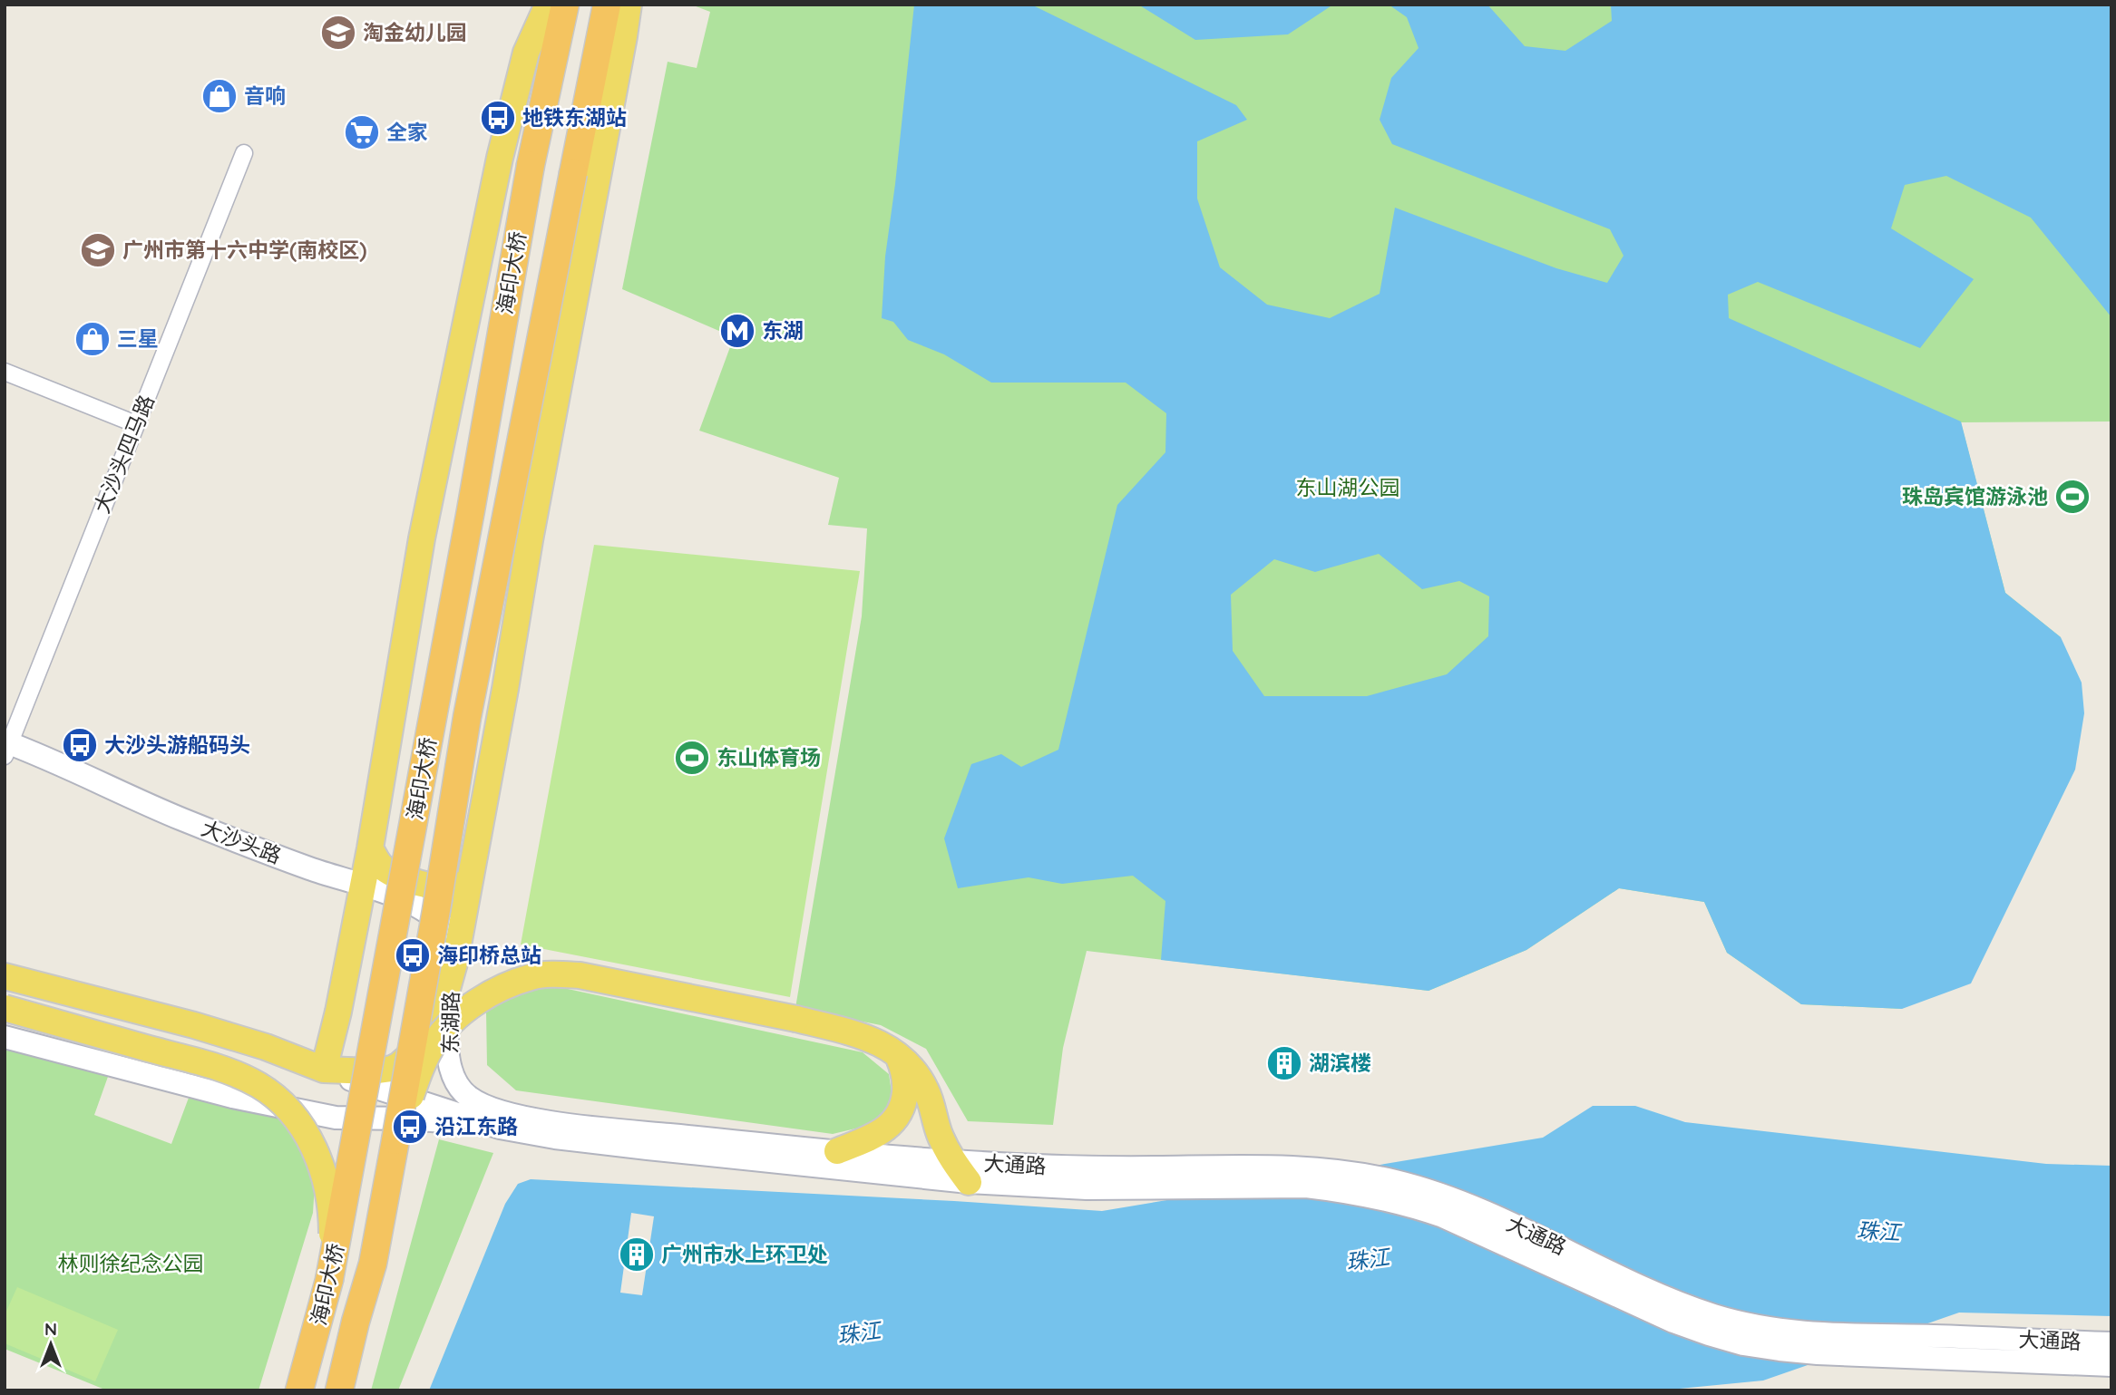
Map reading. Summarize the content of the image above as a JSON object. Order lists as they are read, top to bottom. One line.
{"streets":{"highway":["海印大桥"],"main road":["大沙头路","东湖路","大通路"],"street":["大沙头四马路"]},"crossings":[["大沙头四马路","大沙头路"],["大沙头路","东湖路"]],"water":["珠江"],"parks":["东山湖公园","林则徐纪念公园"],"places":{"school or university":["淘金幼儿园","广州市第十六中学(南校区)"],"shop":["音响","三星"],"bus stop":["地铁东湖站","大沙头游船码头","海印桥总站","沿江东路"],"supermarket":["全家"],"metro station":["东湖"],"sports":["珠岛宾馆游泳池","东山体育场"],"building":["湖滨楼","广州市水上环卫处"]},"north":"top"}
